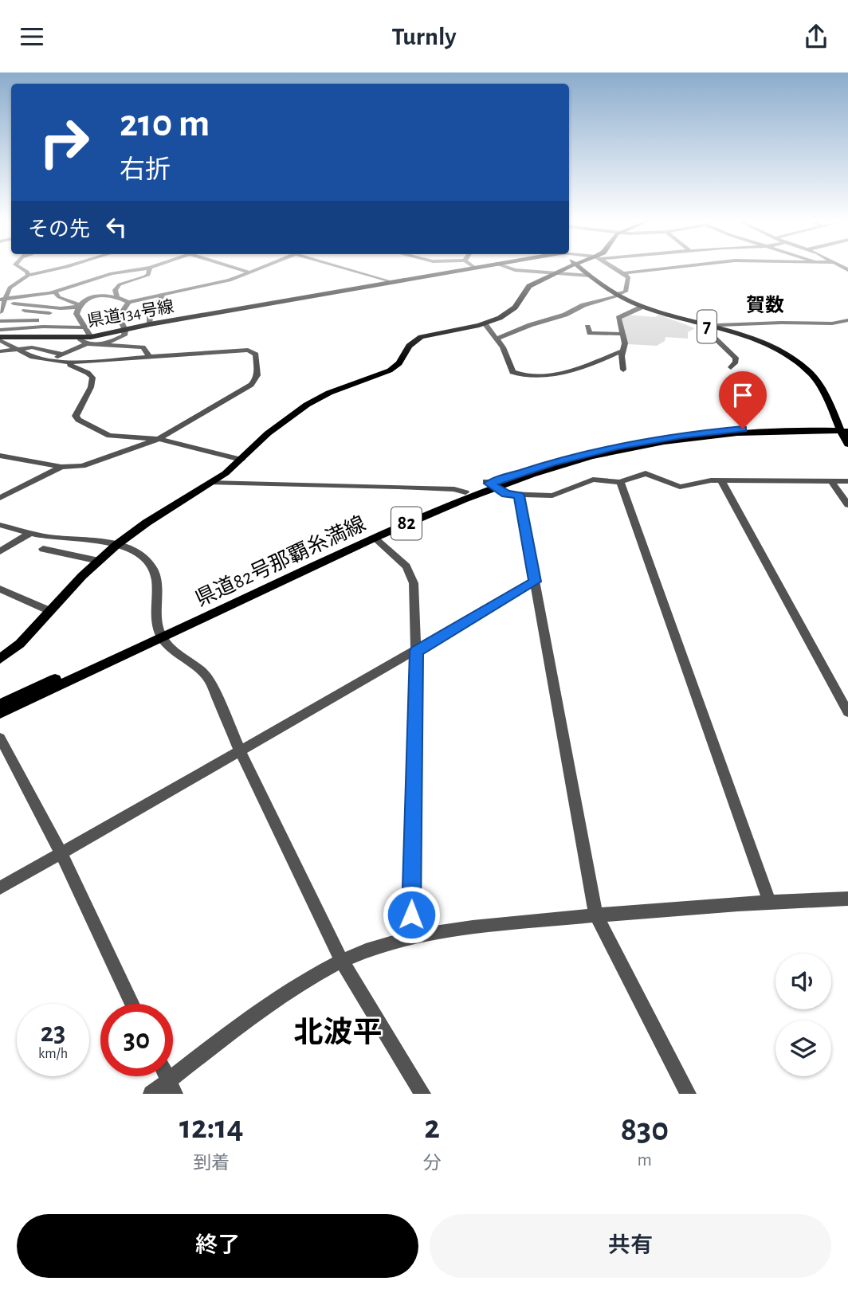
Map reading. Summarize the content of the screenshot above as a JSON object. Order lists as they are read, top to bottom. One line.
{"streets":{"main road":["県道134号線","7","82","県道82号那覇糸満線"]},"crossings":[["7","県道82号那覇糸満線"]],"districts":["賀数","北波平"],"page":{"header":"Turnly","turn":["210 m","右折"],"then":"その先","speed":"23 km/h","limit":"30","eta":["12:14","到着","2","分","830","m"],"buttons":["終了","共有"]}}
